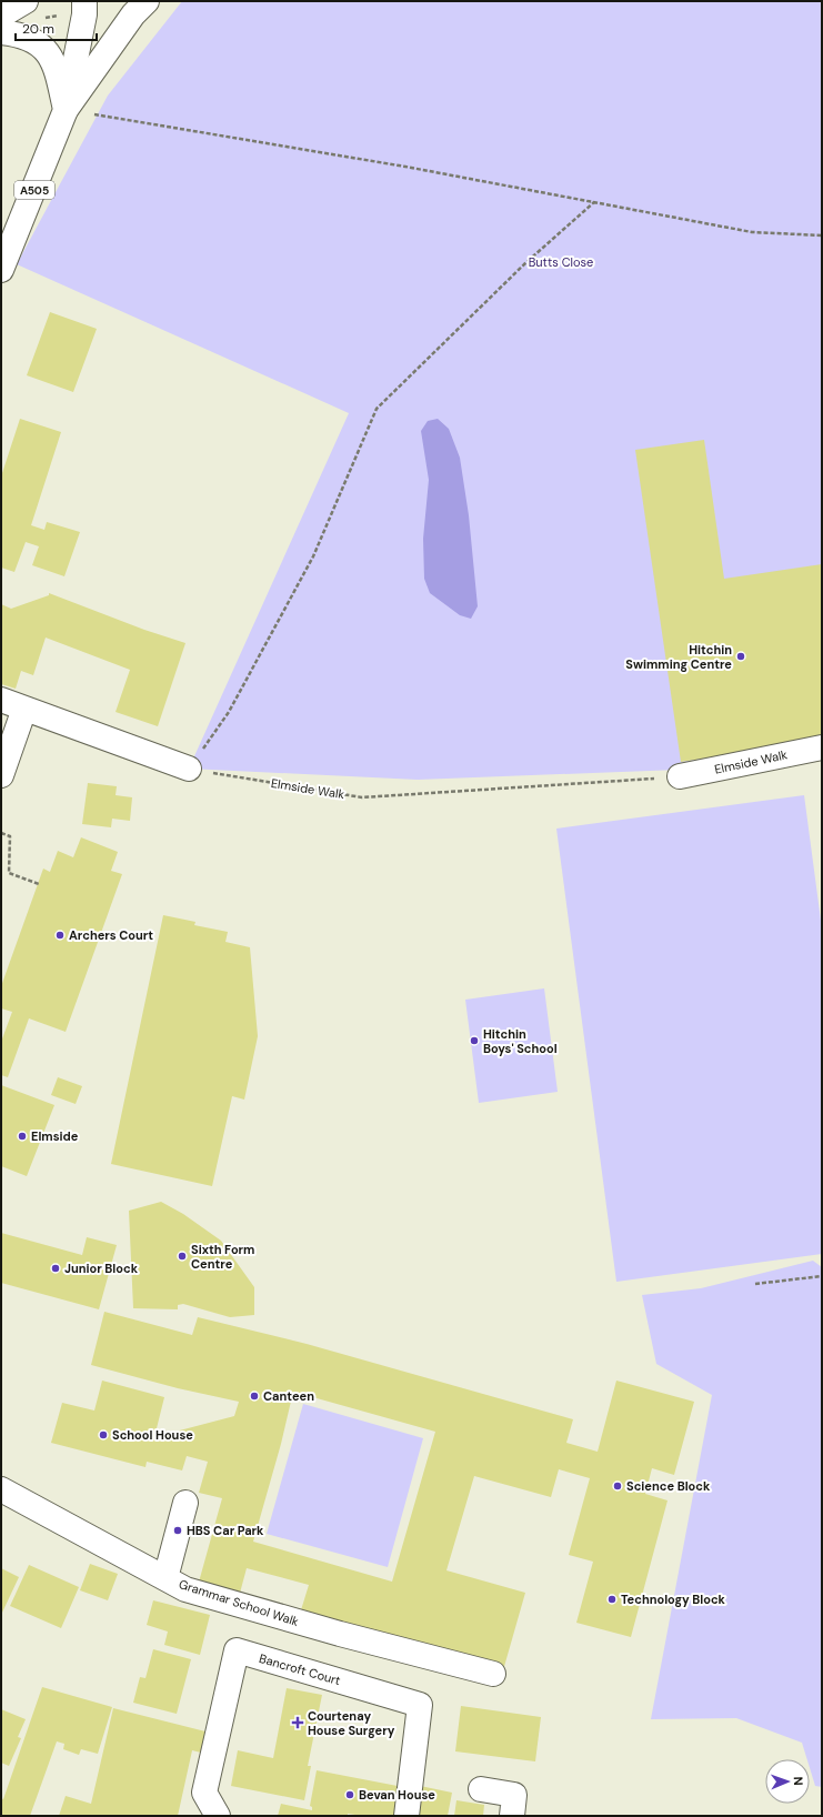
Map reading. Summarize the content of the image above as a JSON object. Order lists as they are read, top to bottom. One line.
{"streets":{"street":["A505","Elmside Walk","Grammar School Walk","Bancroft Court"]},"parks":["Butts Close"],"places":{"other":["Hitchin Swimming Centre","Archers Court","Hitchin Boys' School","Elmside","Sixth Form Centre","Junior Block","Canteen","School House","Science Block","HBS Car Park","Technology Block","Bevan House"],"health":["Courtenay House Surgery"]},"scale_bar":"20 m","north":"right"}
